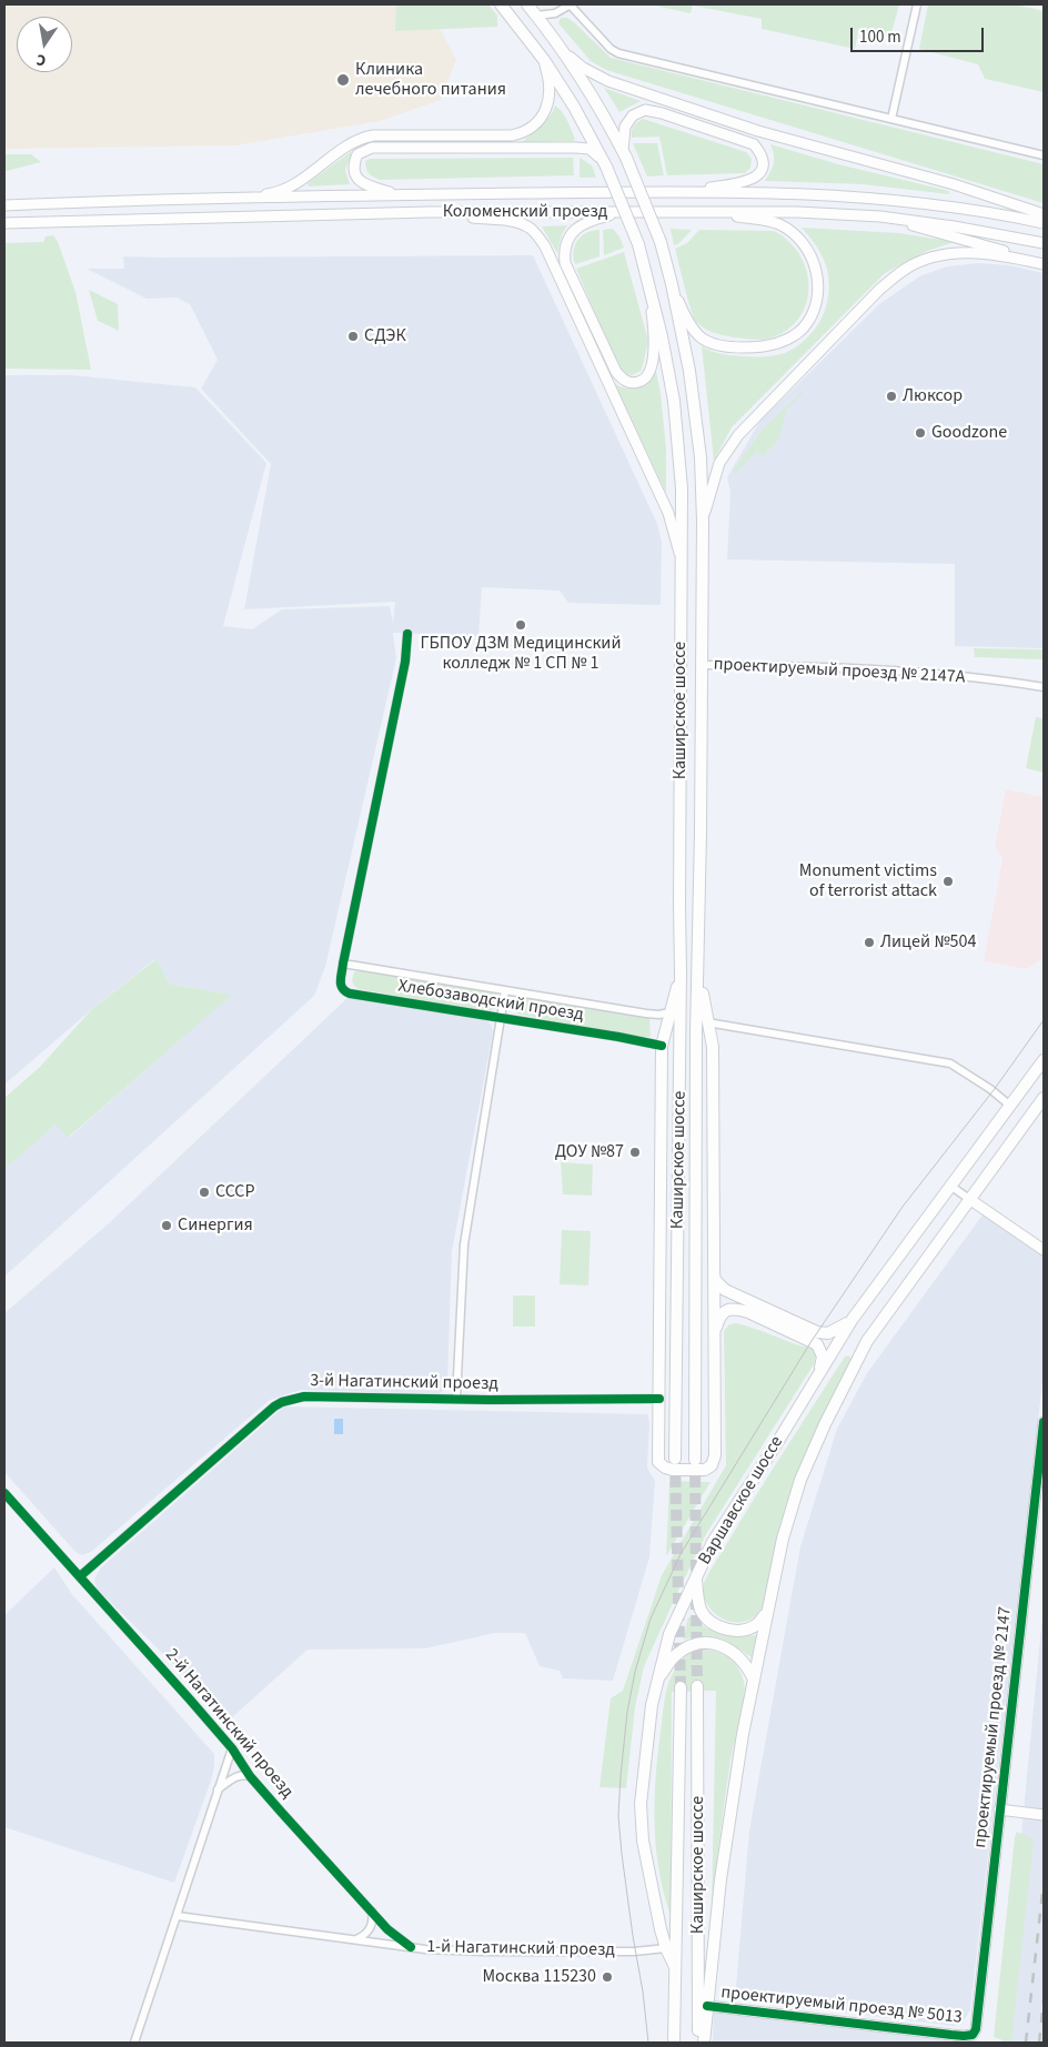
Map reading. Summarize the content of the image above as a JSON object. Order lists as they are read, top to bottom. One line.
{"streets":{"main road":["Коломенский проезд","Каширское шоссе","Варшавское шоссе","проектируемый проезд № 2147","проектируемый проезд № 5013"],"street":["проектируемый проезд № 2147А","Хлебозаводский проезд","3-й Нагатинский проезд","2-й Нагатинский проезд","1-й Нагатинский проезд"]},"crossings":[["проектируемый проезд № 2147А","Каширское шоссе"],["Каширское шоссе","Варшавское шоссе"],["3-й Нагатинский проезд","2-й Нагатинский проезд"],["Варшавское шоссе","1-й Нагатинский проезд"],["Варшавское шоссе","проектируемый проезд № 5013"],["2-й Нагатинский проезд","1-й Нагатинский проезд"],["проектируемый проезд № 2147","проектируемый проезд № 5013"]],"places":["Клиника лечебного питания","СДЭК","Люксор","Goodzone","ГБПОУ ДЗМ Медицинский колледж № 1 СП № 1","Monument victims of terrorist attack","Лицей №504","ДОУ №87","СССР","Синергия","Москва 115230"],"scale_bar":"100 m","north":"bottom"}
